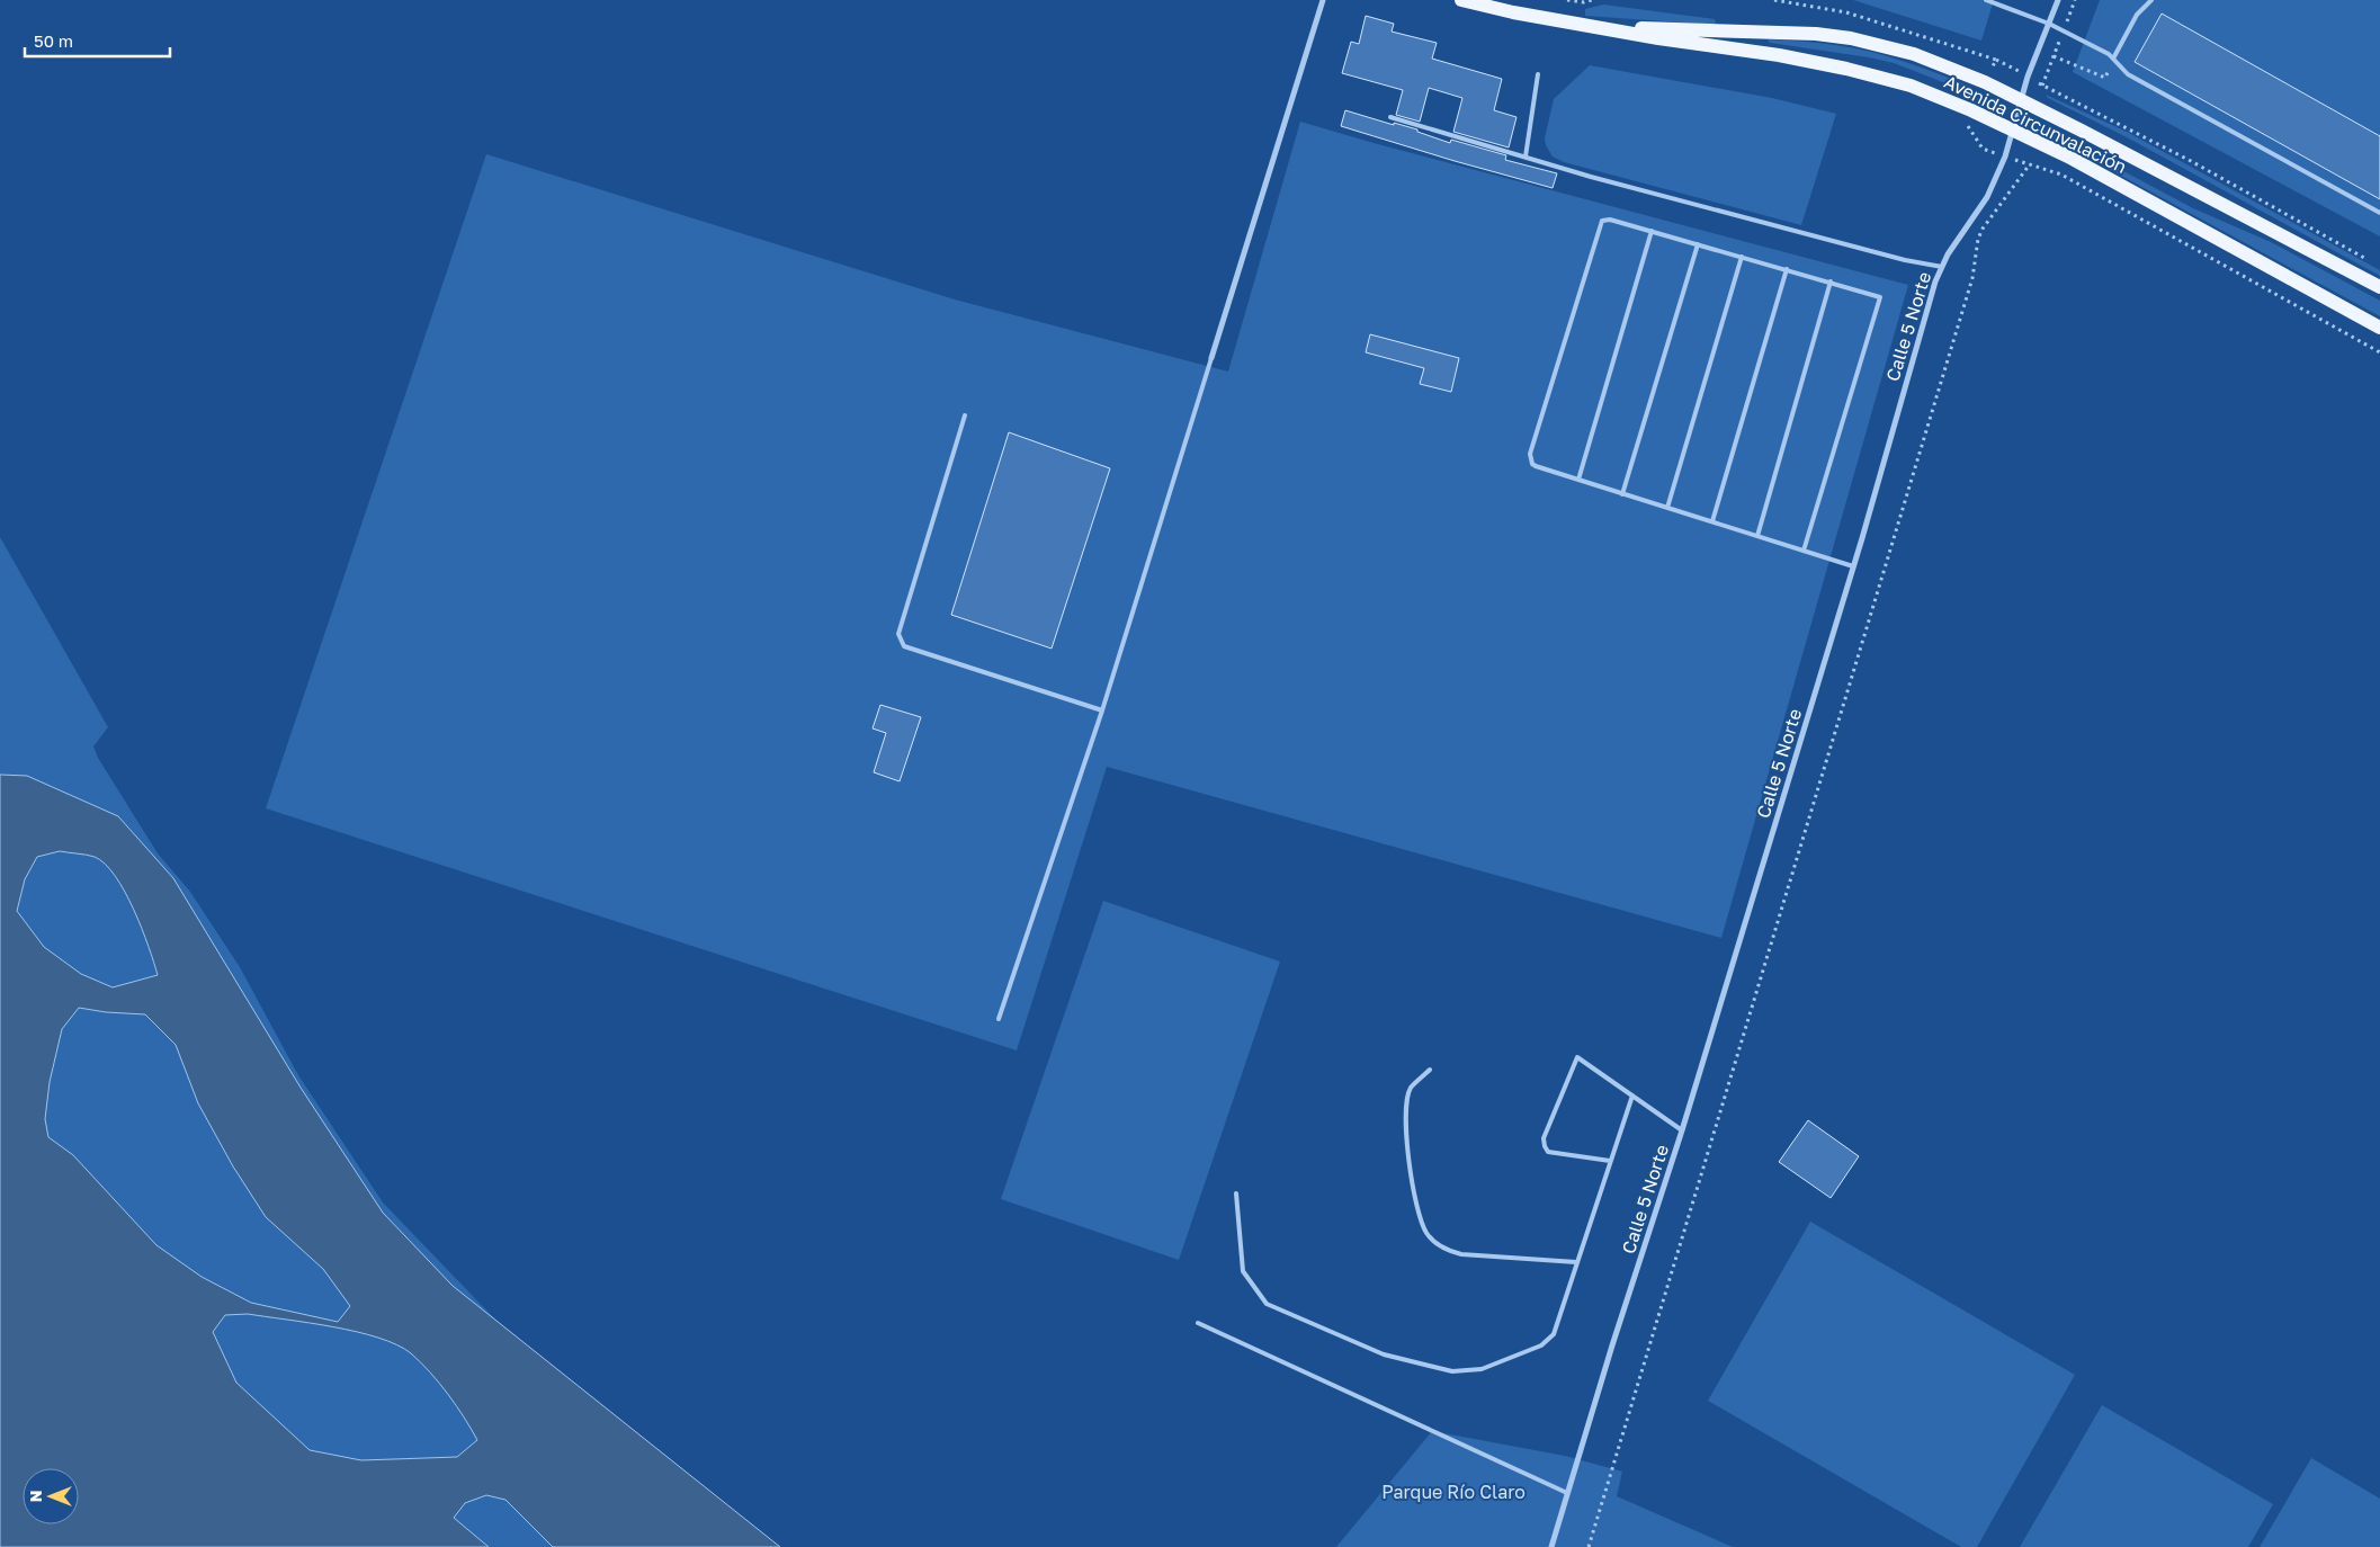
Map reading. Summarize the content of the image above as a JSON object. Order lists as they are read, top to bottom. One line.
{"streets":{"main road":["Avenida Circunvalación"],"street":["Calle 5 Norte"]},"crossings":[["Avenida Circunvalación","Calle 5 Norte"]],"parks":["Parque Río Claro"],"scale_bar":"50 m","north":"left"}
